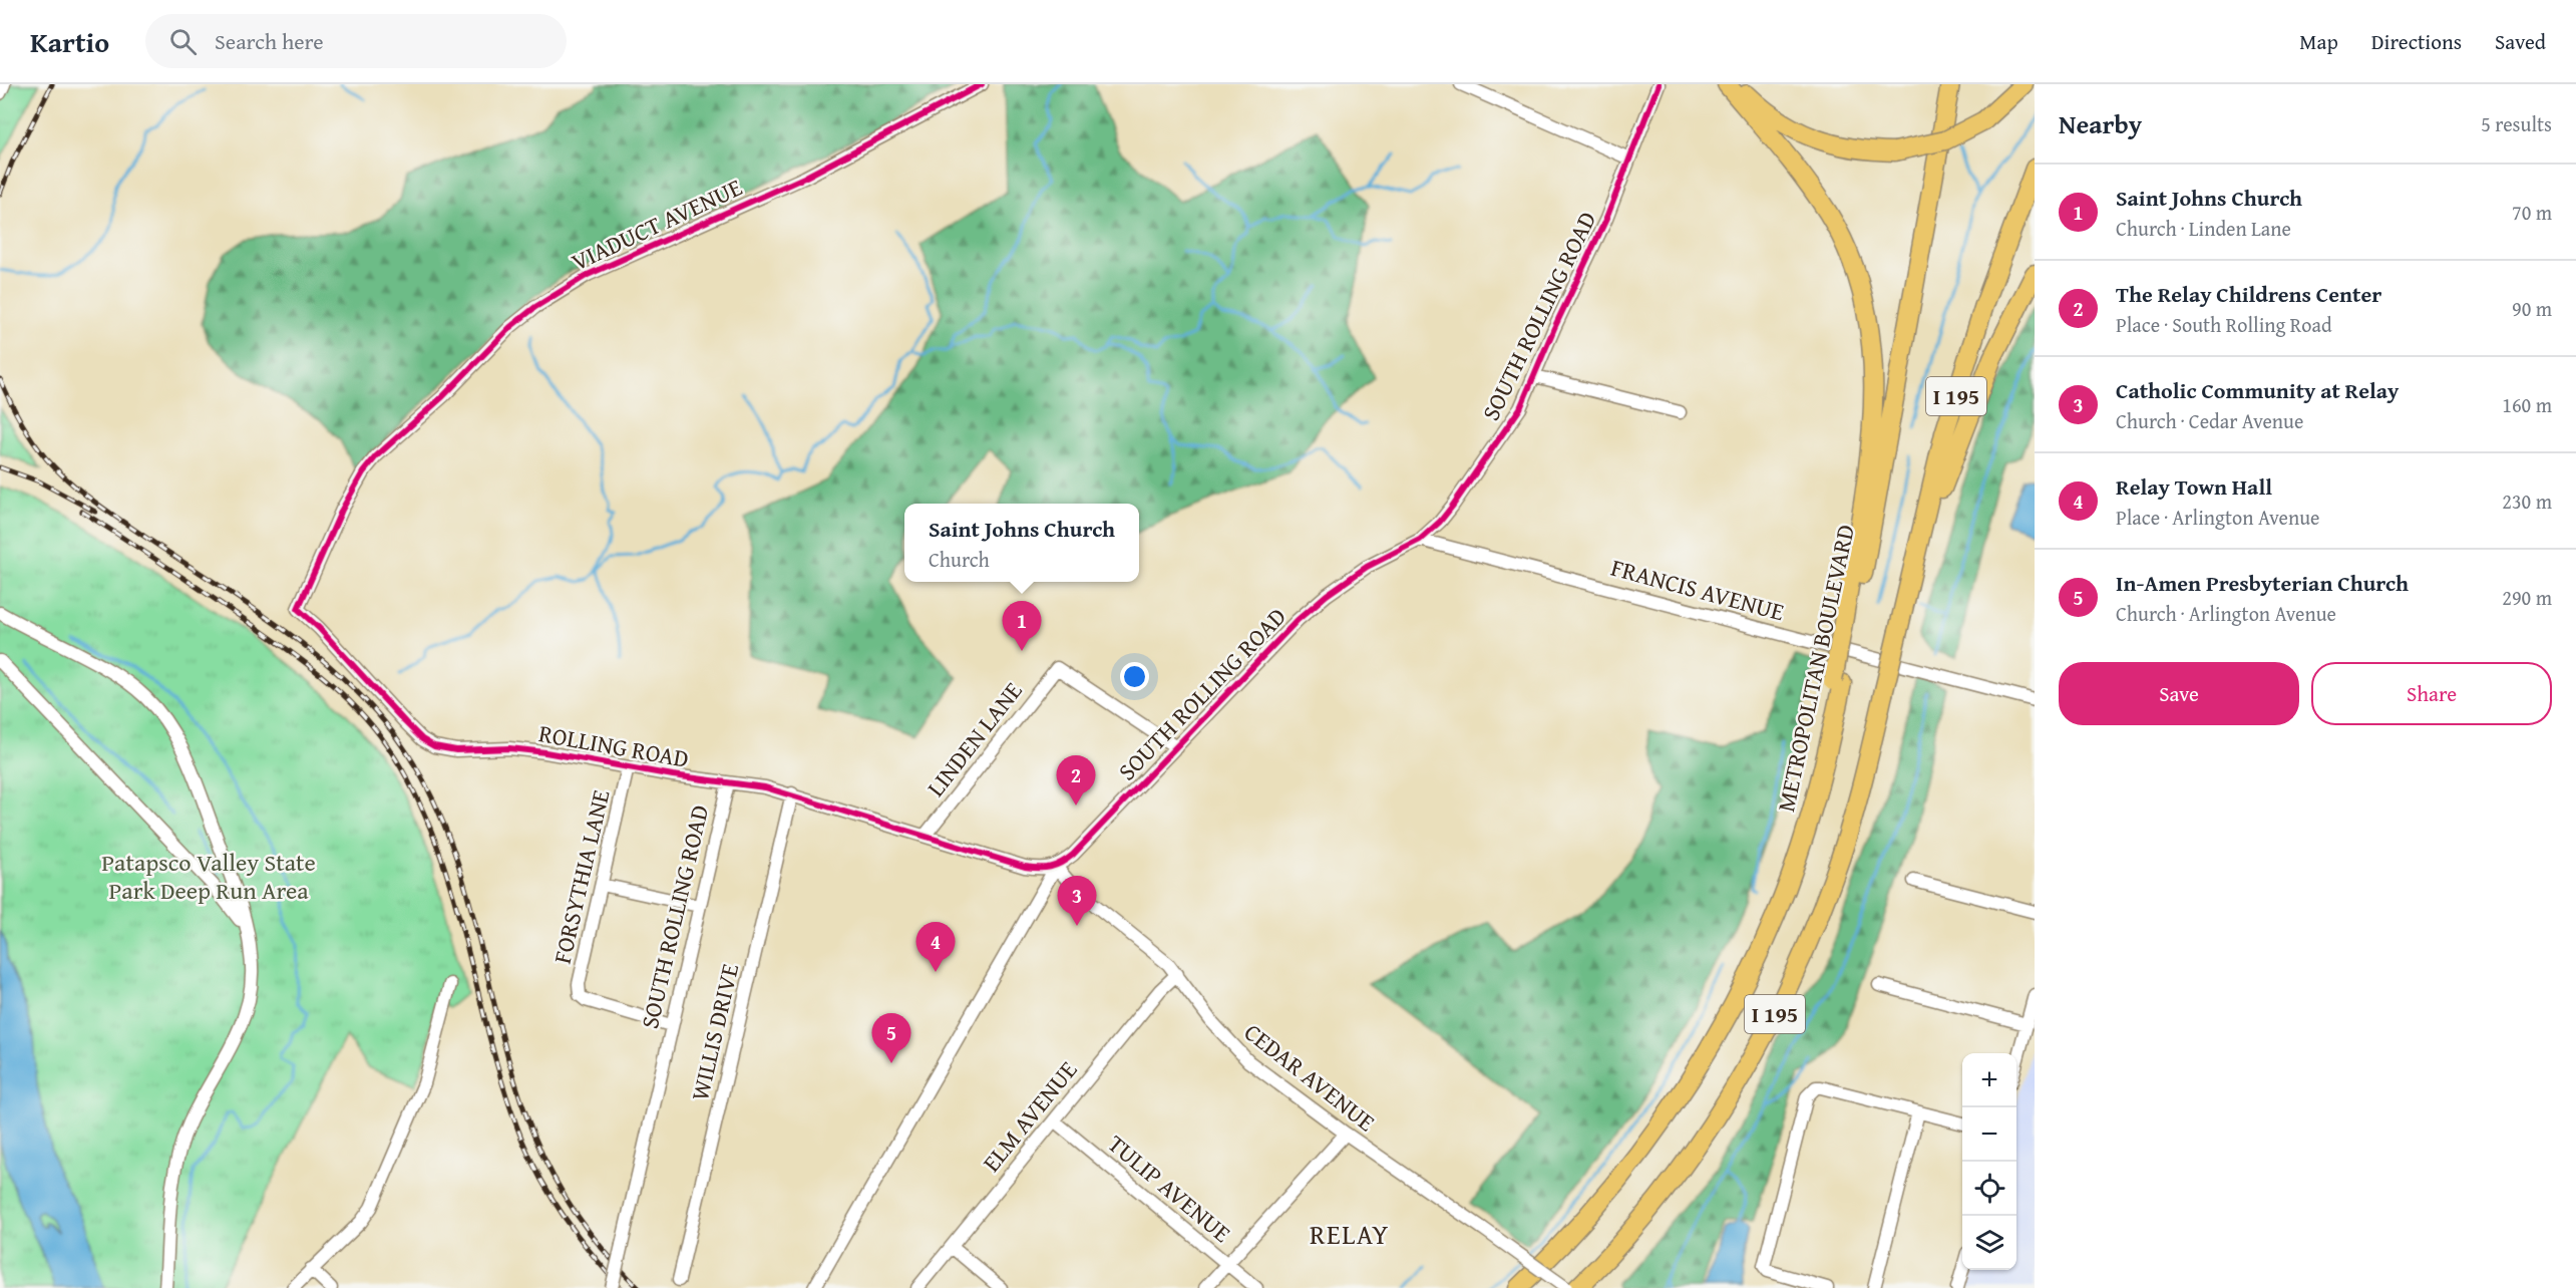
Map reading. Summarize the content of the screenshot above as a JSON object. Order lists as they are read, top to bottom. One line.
{"streets":{"highway":["I 195","METROPOLITAN BOULEVARD"],"street":["VIADUCT AVENUE","SOUTH ROLLING ROAD","FRANCIS AVENUE","LINDEN LANE","ROLLING ROAD","FORSYTHIA LANE","WILLIS DRIVE","CEDAR AVENUE","ELM AVENUE","TULIP AVENUE"]},"crossings":[["VIADUCT AVENUE","ROLLING ROAD"],["SOUTH ROLLING ROAD","FRANCIS AVENUE"],["SOUTH ROLLING ROAD","LINDEN LANE"],["SOUTH ROLLING ROAD","ROLLING ROAD"],["SOUTH ROLLING ROAD","FORSYTHIA LANE"],["SOUTH ROLLING ROAD","WILLIS DRIVE"],["SOUTH ROLLING ROAD","CEDAR AVENUE"],["ROLLING ROAD","FORSYTHIA LANE"],["CEDAR AVENUE","ELM AVENUE"],["ELM AVENUE","TULIP AVENUE"]],"districts":["RELAY"],"parks":["Patapsco Valley State Park Deep Run Area"],"page":{"header":"Kartio","search":"Search here","nav":["Map","Directions","Saved"],"heading":["Nearby","5 results"],"list":[{"mark":"1","name":"Saint Johns Church","note":"Church · Linden Lane","value":"70 m"},{"mark":"2","name":"The Relay Childrens Center","note":"Place · South Rolling Road","value":"90 m"},{"mark":"3","name":"Catholic Community at Relay","note":"Church · Cedar Avenue","value":"160 m"},{"mark":"4","name":"Relay Town Hall","note":"Place · Arlington Avenue","value":"230 m"},{"mark":"5","name":"In-Amen Presbyterian Church","note":"Church · Arlington Avenue","value":"290 m"}],"popup":["Saint Johns Church","Church"],"pins":["1","2","3","4","5"],"buttons":["Save","Share"],"map_buttons":["+","−"]}}
